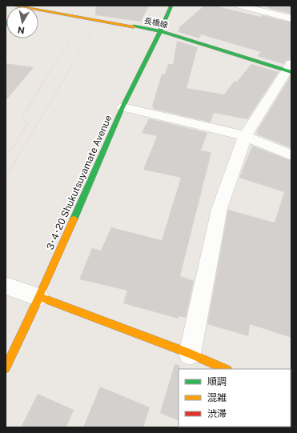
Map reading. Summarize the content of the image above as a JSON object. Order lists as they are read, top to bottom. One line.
{"streets":{"street":["長橋線","3･4･20 Shukutsuyamate Avenue"]},"crossings":[["長橋線","3･4･20 Shukutsuyamate Avenue"]],"legend":["順調","混雑","渋滞"],"north":"bottom"}
